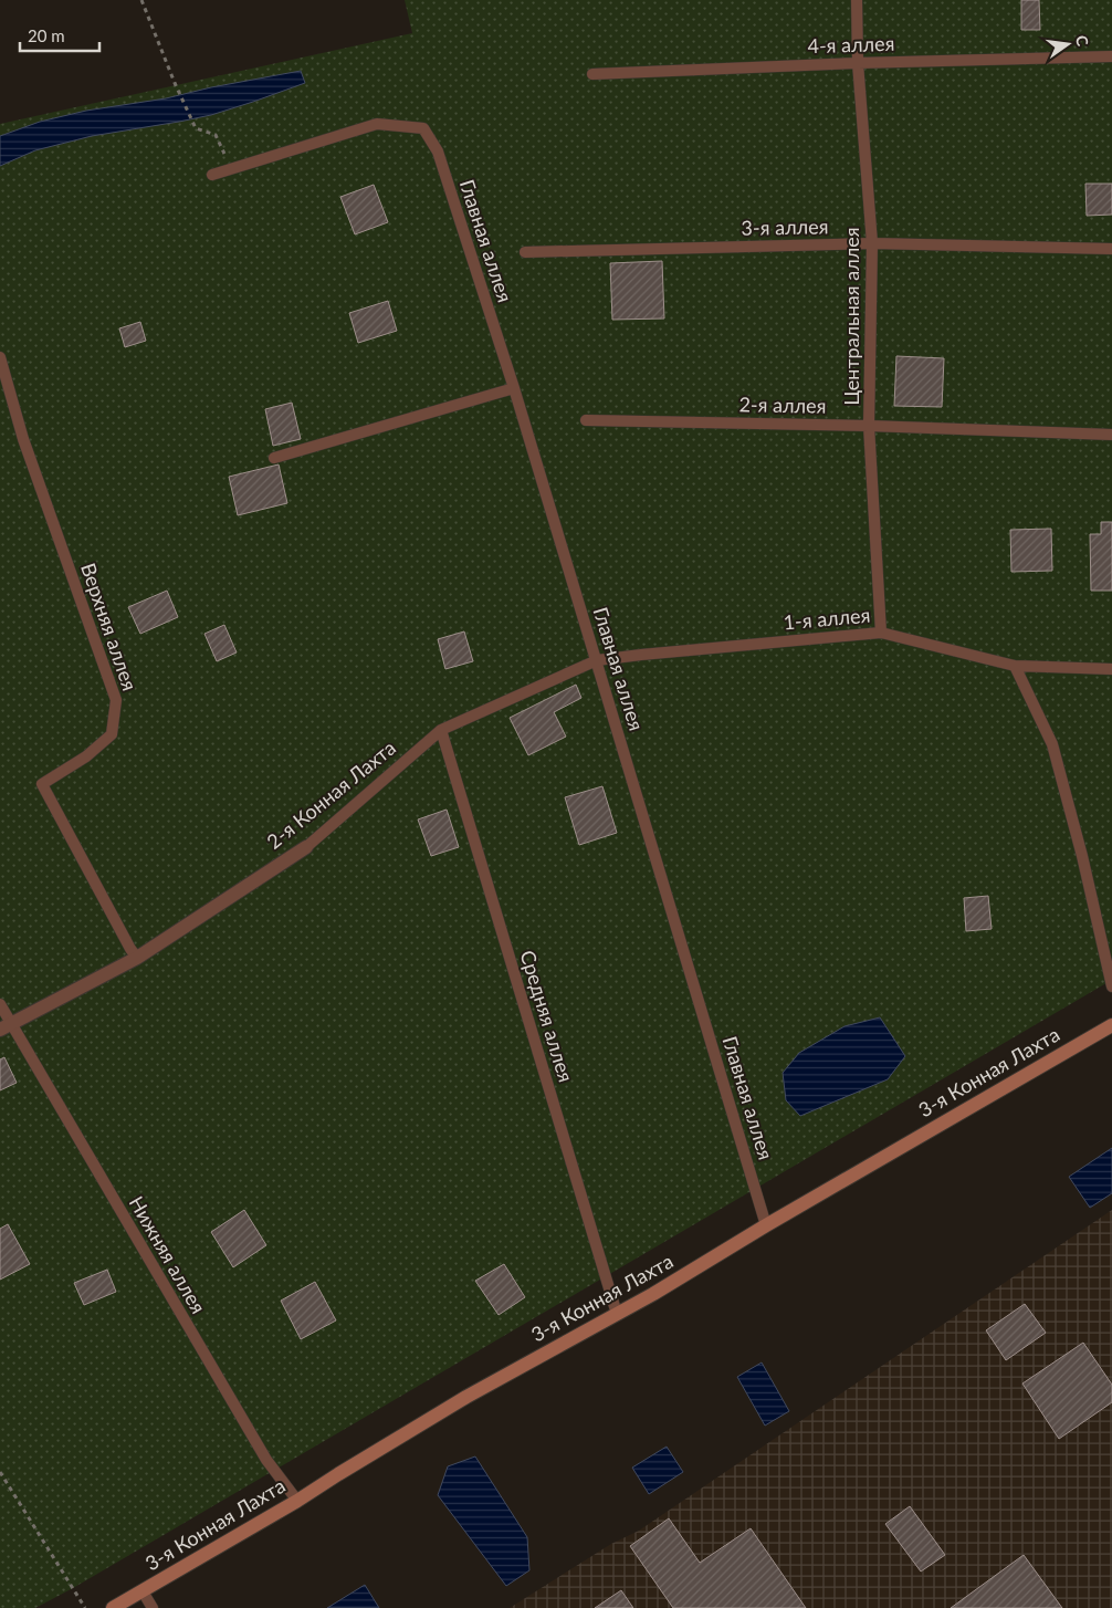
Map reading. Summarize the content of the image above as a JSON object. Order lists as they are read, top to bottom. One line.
{"streets":{"main road":["3-я Конная Лахта"],"street":["2-я Конная Лахта"],"lane":["4-я аллея","3-я аллея","Главная аллея","Центральная аллея","2-я аллея","1-я аллея","Верхняя аллея","Средняя аллея","Нижняя аллея"]},"crossings":[["4-я аллея","Центральная аллея"],["3-я аллея","Центральная аллея"],["Главная аллея","2-я Конная Лахта"],["Главная аллея","3-я Конная Лахта"],["Центральная аллея","2-я аллея"],["Центральная аллея","1-я аллея"],["1-я аллея","2-я Конная Лахта"],["Верхняя аллея","2-я Конная Лахта"],["2-я Конная Лахта","Средняя аллея"],["2-я Конная Лахта","Нижняя аллея"],["Средняя аллея","3-я Конная Лахта"],["3-я Конная Лахта","Нижняя аллея"]],"scale_bar":"20 m","north":"right"}
